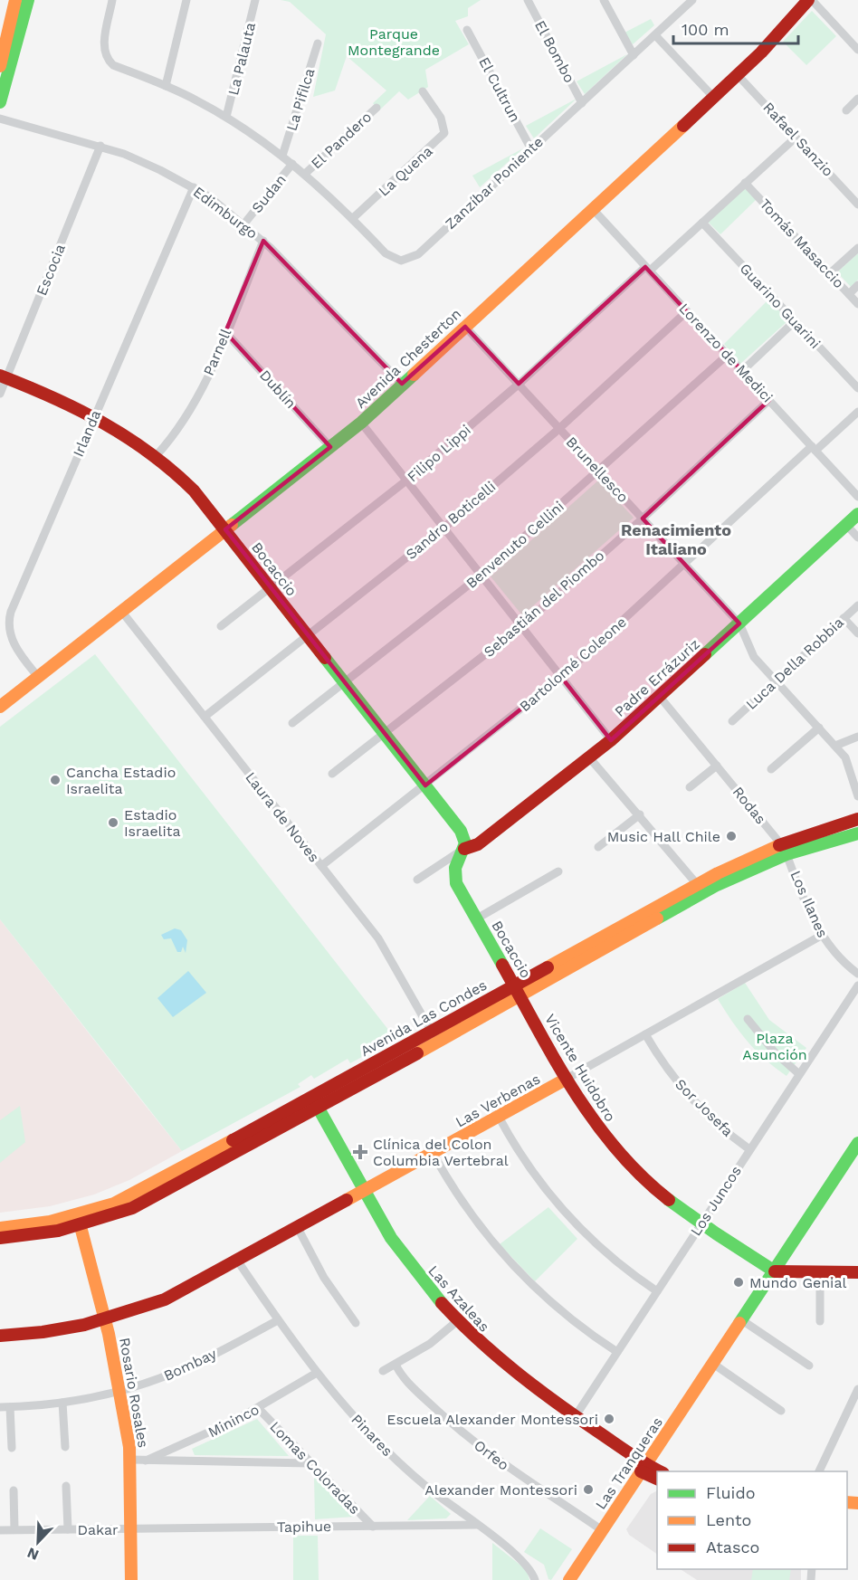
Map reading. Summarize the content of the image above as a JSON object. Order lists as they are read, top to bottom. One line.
{"streets":{"main road":["Avenida Chesterton","Bocaccio","Padre Errázuriz","Avenida Las Condes","Vicente Huidobro","Las Verbenas","Las Azaleas","Rosario Rosales","Las Tranqueras"],"street":["El Bombo","La Palauta","El Cultrun","La Pifilca","Rafael Sanzio","El Pandero","La Quena","Zanzíbar Poniente","Sudan","Edimburgo","Tomás Masaccio","Escocia","Guarino Guarini","Parnell","Lorenzo de Medici","Dublín","Irlanda","Filipo Lippi","Brunellesco","Sandro Boticelli","Benvenuto Cellini","Sebastián del Piombo","Luca Della Robbia","Bartolomé Coleone","Rodas","Laura de Noves","Los Ilanes","Sor Josefa","Los Juncos","Bombay","Mininco","Pinares","Orfeo","Lomas Coloradas","Tapihue","Dakar"]},"crossings":[["El Bombo","Zanzíbar Poniente"],["La Palauta","Zanzíbar Poniente"],["El Cultrun","Zanzíbar Poniente"],["La Pifilca","Zanzíbar Poniente"],["Rafael Sanzio","Avenida Chesterton"],["Rafael Sanzio","Filipo Lippi"],["El Pandero","Zanzíbar Poniente"],["La Quena","Zanzíbar Poniente"],["Zanzíbar Poniente","Sudan"],["Sudan","Edimburgo"],["Edimburgo","Escocia"],["Edimburgo","Parnell"],["Edimburgo","Avenida Chesterton"],["Edimburgo","Irlanda"],["Tomás Masaccio","Filipo Lippi"],["Escocia","Bocaccio"],["Guarino Guarini","Filipo Lippi"],["Parnell","Dublín"],["Parnell","Bocaccio"],["Lorenzo de Medici","Avenida Chesterton"],["Lorenzo de Medici","Filipo Lippi"],["Lorenzo de Medici","Sandro Boticelli"],["Lorenzo de Medici","Benvenuto Cellini"],["Lorenzo de Medici","Sebastián del Piombo"],["Lorenzo de Medici","Bartolomé Coleone"],["Avenida Chesterton","Dublín"],["Avenida Chesterton","Irlanda"],["Avenida Chesterton","Brunellesco"],["Avenida Chesterton","Bocaccio"],["Avenida Chesterton","Laura de Noves"],["Irlanda","Bocaccio"],["Filipo Lippi","Brunellesco"],["Filipo Lippi","Bocaccio"],["Brunellesco","Sandro Boticelli"],["Brunellesco","Benvenuto Cellini"],["Brunellesco","Sebastián del Piombo"],["Brunellesco","Luca Della Robbia"],["Brunellesco","Bartolomé Coleone"],["Brunellesco","Padre Errázuriz"],["Sandro Boticelli","Bocaccio"],["Sandro Boticelli","Laura de Noves"],["Benvenuto Cellini","Bocaccio"],["Bocaccio","Sebastián del Piombo"],["Bocaccio","Bartolomé Coleone"],["Bocaccio","Padre Errázuriz"],["Bocaccio","Avenida Las Condes"],["Bocaccio","Vicente Huidobro"],["Bartolomé Coleone","Laura de Noves"],["Padre Errázuriz","Rodas"],["Rodas","Los Ilanes"],["Rodas","Avenida Las Condes"],["Laura de Noves","Avenida Las Condes"],["Los Ilanes","Avenida Las Condes"],["Los Ilanes","Las Verbenas"],["Avenida Las Condes","Vicente Huidobro"],["Avenida Las Condes","Las Azaleas"],["Avenida Las Condes","Rosario Rosales"],["Vicente Huidobro","Las Verbenas"],["Vicente Huidobro","Los Juncos"],["Vicente Huidobro","Las Tranqueras"],["Las Verbenas","Sor Josefa"],["Las Verbenas","Las Azaleas"],["Las Verbenas","Rosario Rosales"],["Las Verbenas","Pinares"],["Sor Josefa","Los Juncos"],["Los Juncos","Las Azaleas"],["Las Azaleas","Las Tranqueras"],["Bombay","Rosario Rosales"],["Bombay","Pinares"],["Rosario Rosales","Mininco"],["Rosario Rosales","Tapihue"],["Rosario Rosales","Dakar"],["Mininco","Pinares"],["Mininco","Lomas Coloradas"],["Pinares","Tapihue"],["Orfeo","Las Tranqueras"],["Lomas Coloradas","Tapihue"],["Tapihue","Dakar"]],"districts":["Renacimiento Italiano"],"parks":["Parque Montegrande","Plaza Asunción"],"places":{"other":["Cancha Estadio Israelita","Estadio Israelita","Music Hall Chile","Mundo Genial","Escuela Alexander Montessori","Alexander Montessori"],"health":["Clínica del Colon Columbia Vertebral"]},"legend":["Fluido","Lento","Atasco"],"scale_bar":"100 m","north":"bottom left"}
